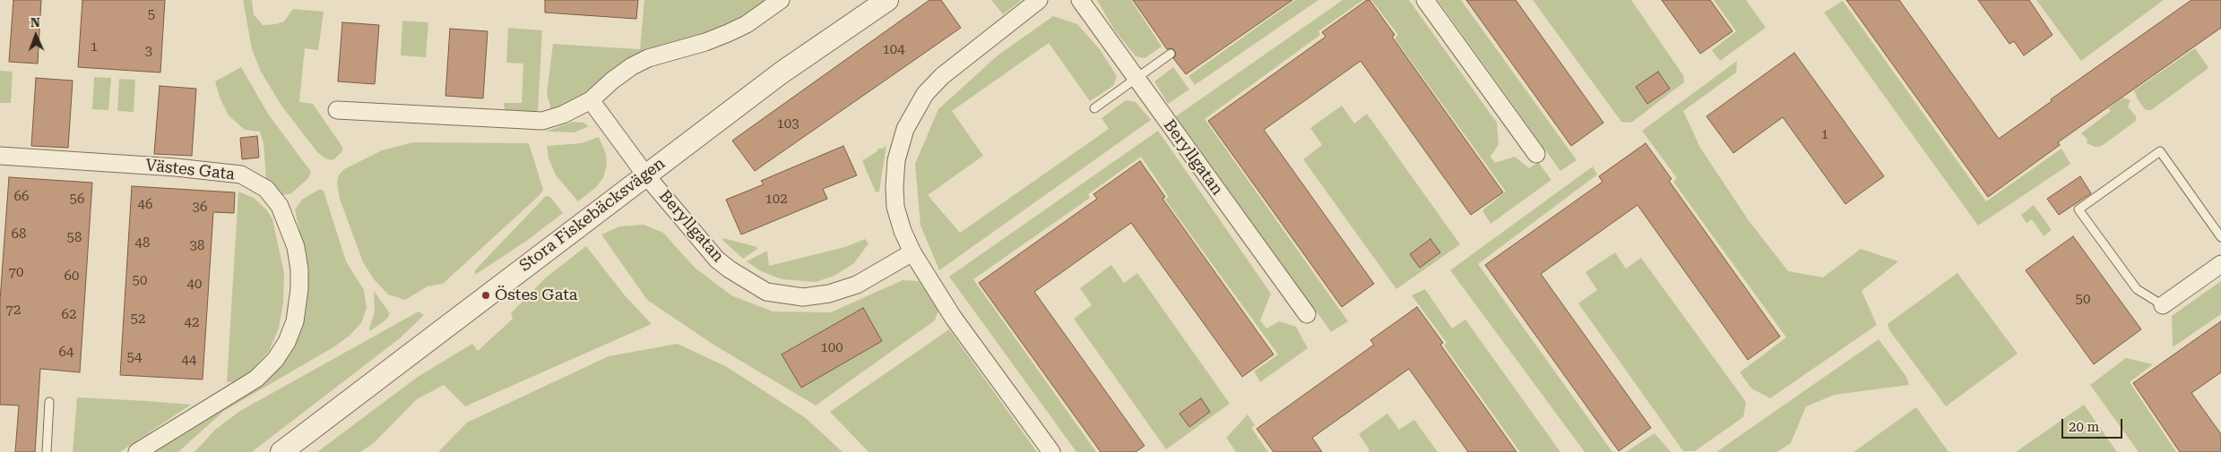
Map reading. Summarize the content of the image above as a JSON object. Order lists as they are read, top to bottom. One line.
{"streets":{"street":["Beryllgatan","Västes Gata","Stora Fiskebäcksvägen"]},"crossings":[["Beryllgatan","Stora Fiskebäcksvägen"]],"places":["Östes Gata"],"house_numbers":["5","1","104","3","103","1","66","56","102","46","36","68","58","48","38","70","60","50","40","50","72","62","52","42","100","64","54","44"],"scale_bar":"20 m","north":"top"}
